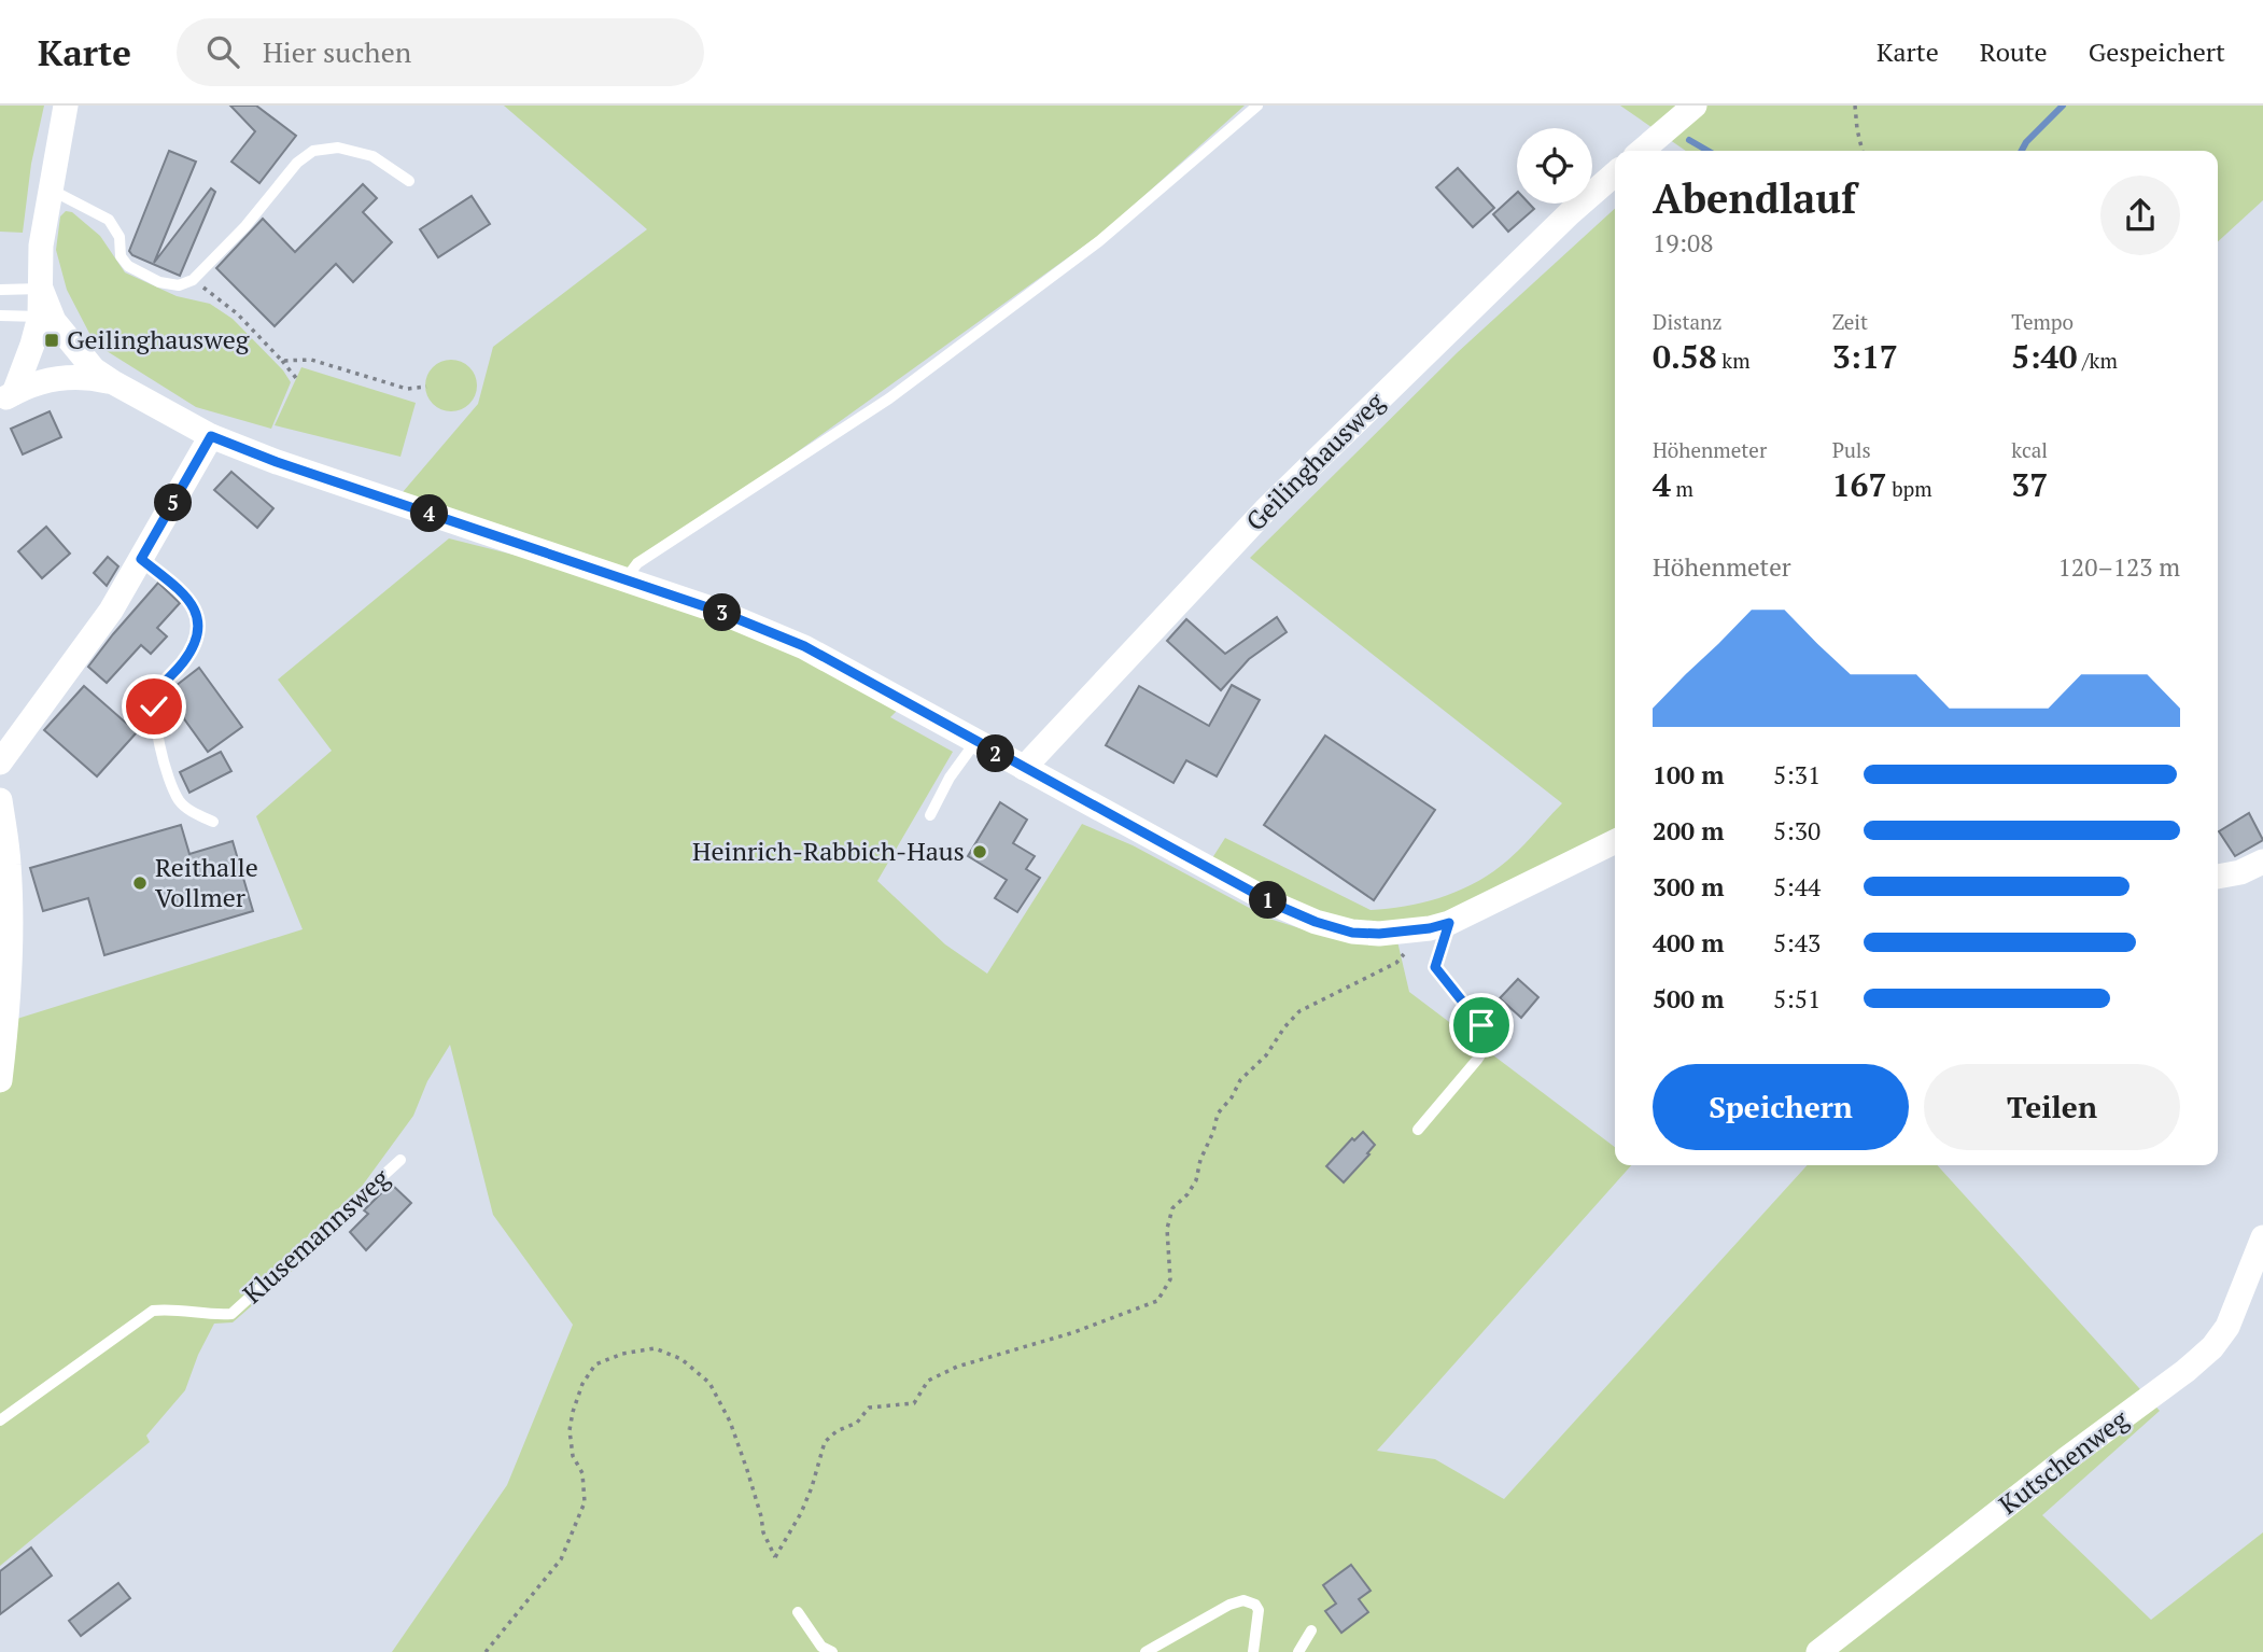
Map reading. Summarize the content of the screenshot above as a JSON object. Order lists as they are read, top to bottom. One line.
{"streets":{"street":["Geilinghausweg","Kutschenweg"],"lane":["Klusemannsweg"]},"places":{"transit":["Geilinghausweg"],"other":["Heinrich-Rabbich-Haus","Reithalle Vollmer"]},"page":{"header":"Karte","search":"Hier suchen","nav":["Karte","Route","Gespeichert"],"heading":["Abendlauf","19:08"],"stats":[["Distanz","0.58 km"],["Zeit","3:17"],["Tempo","5:40 /km"],["Höhenmeter","4 m"],["Puls","167 bpm"],["kcal","37"]],"pins":["5","4","3","2","1"],"chart":["Höhenmeter","120–123 m"],"list":[{"name":"100 m","note":"5:31"},{"name":"200 m","note":"5:30"},{"name":"300 m","note":"5:44"},{"name":"400 m","note":"5:43"},{"name":"500 m","note":"5:51"}],"buttons":["Speichern","Teilen"]}}
